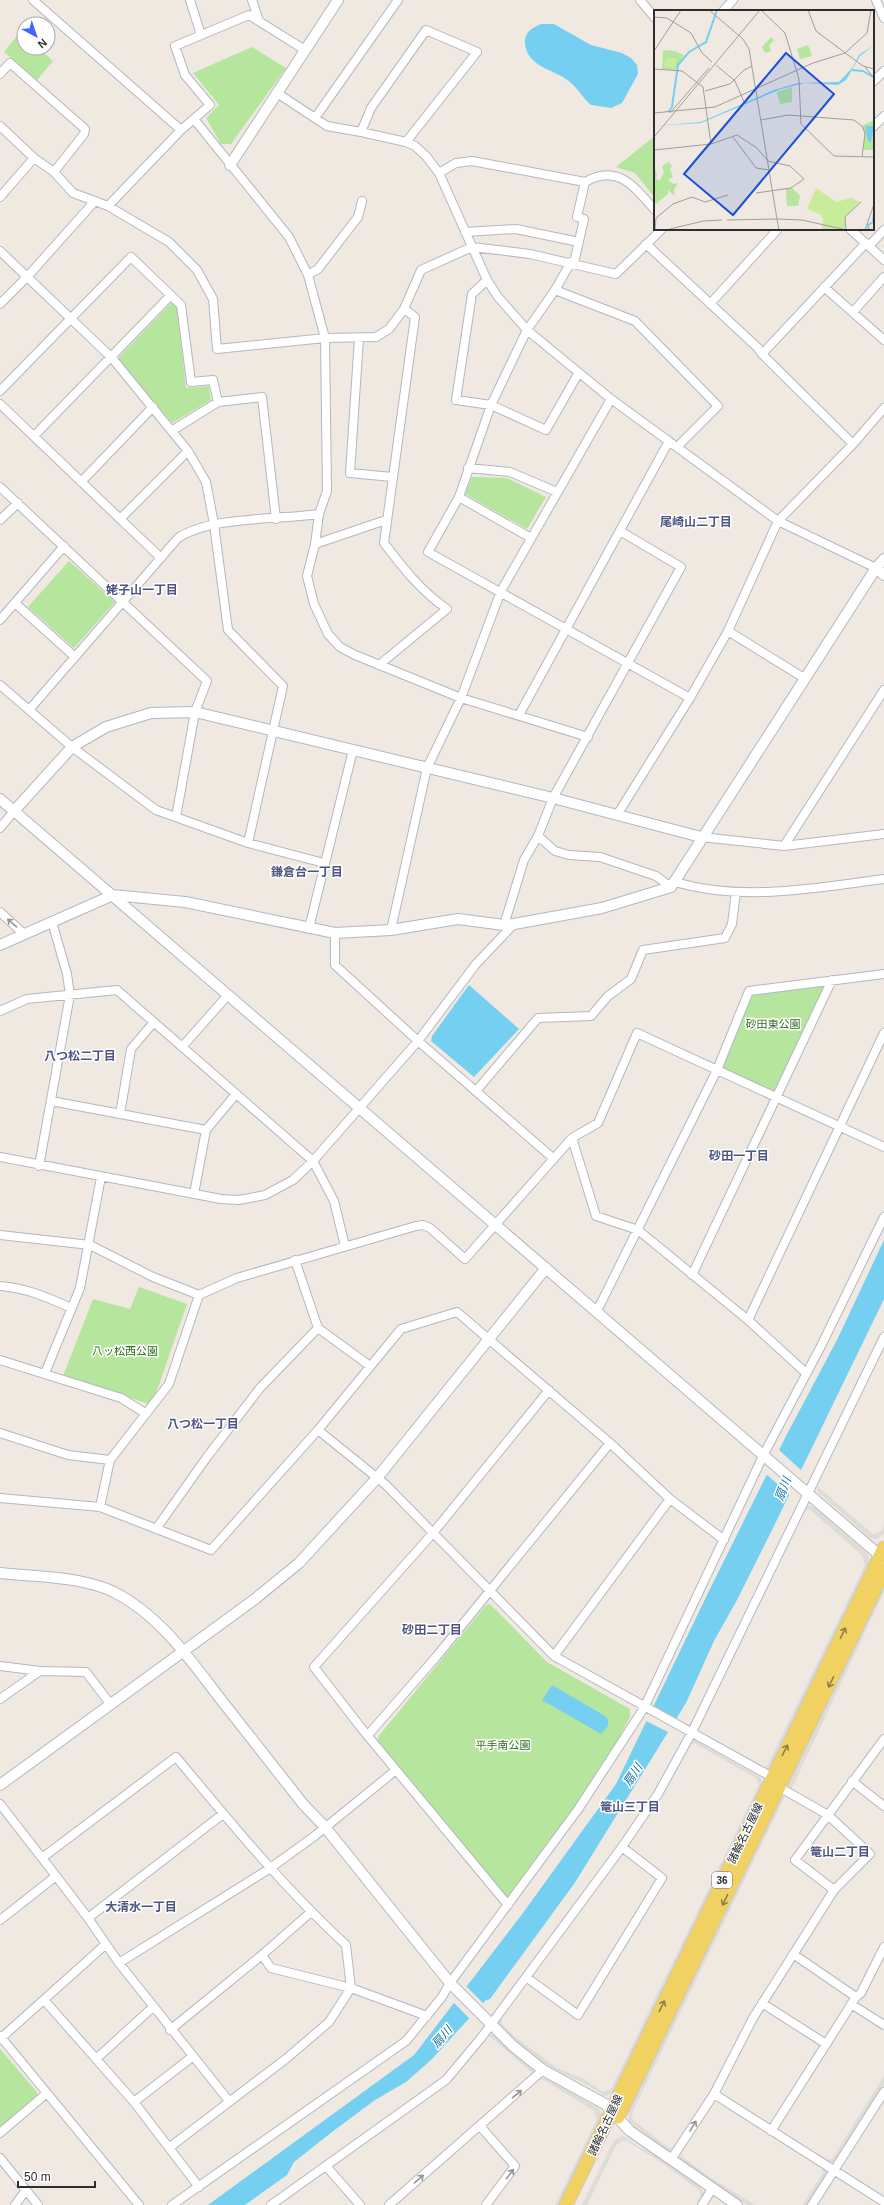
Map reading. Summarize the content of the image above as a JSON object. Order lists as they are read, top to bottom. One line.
{"streets":{"main road":["諸輪名古屋線","36"]},"districts":["尾崎山二丁目","姥子山一丁目","鎌倉台一丁目","八つ松二丁目","砂田一丁目","八つ松一丁目","砂田二丁目","篭山三丁目","篭山二丁目","大清水一丁目"],"water":["扇川"],"parks":["砂田東公園","八ッ松西公園","平手南公園"],"scale_bar":"50 m","north":"bottom right"}
